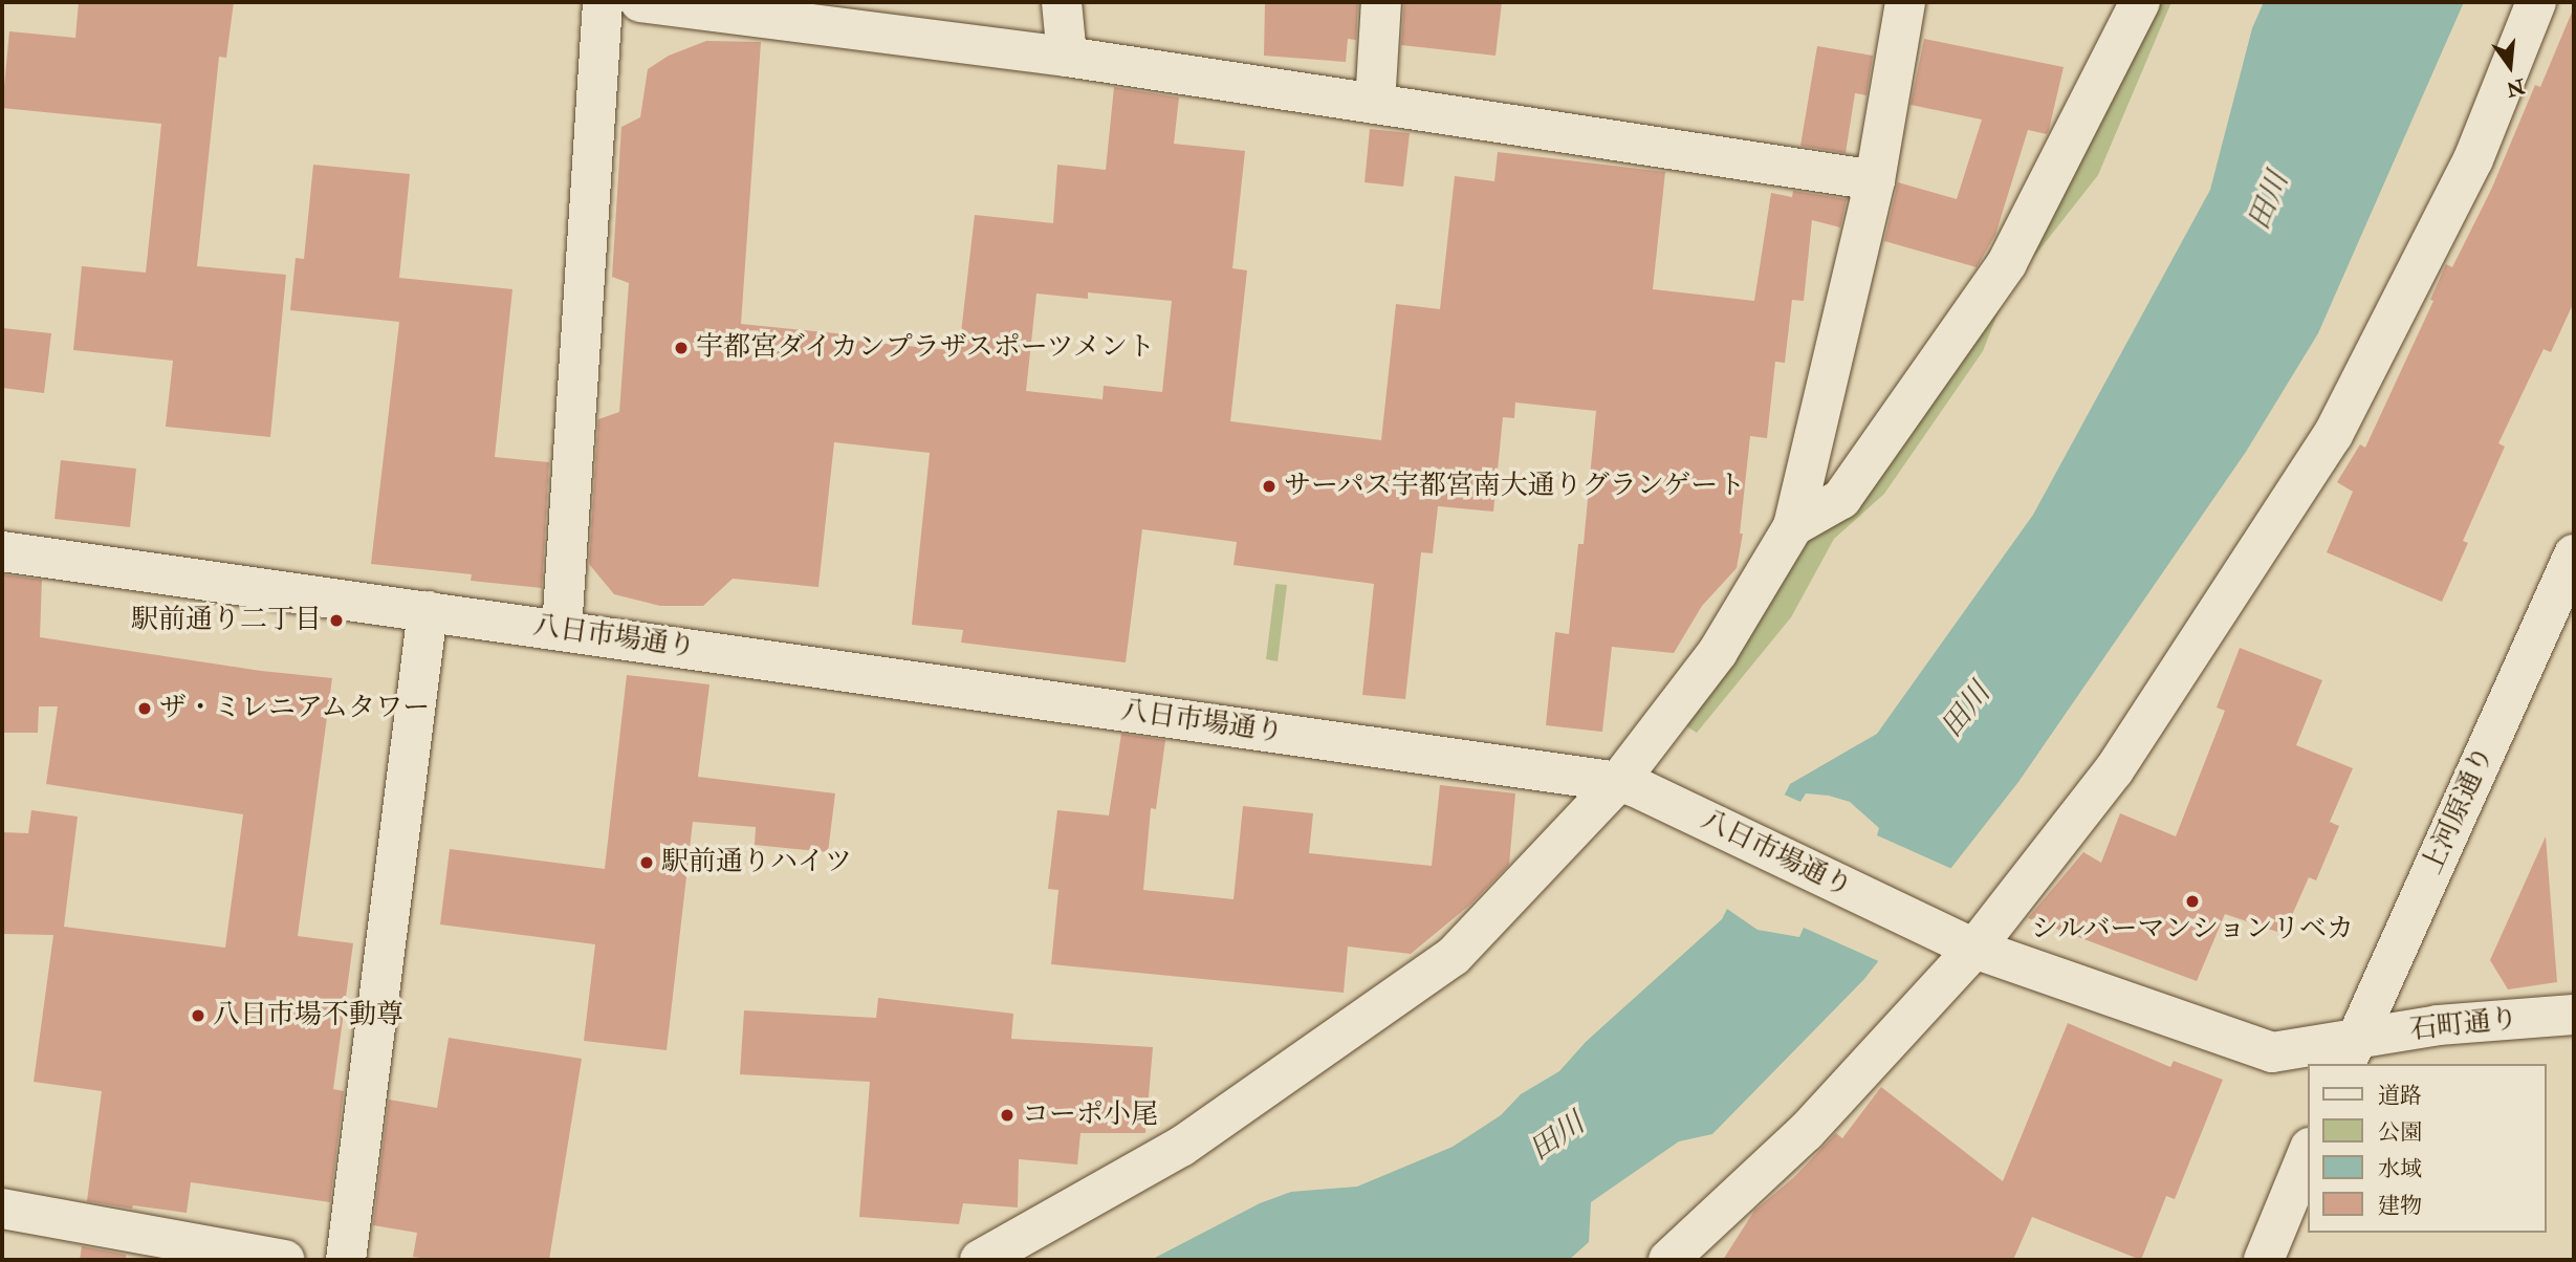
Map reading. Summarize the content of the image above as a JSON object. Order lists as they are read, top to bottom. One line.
{"streets":{"street":["八日市場通り","上河原通り","石町通り"]},"crossings":[["八日市場通り","上河原通り"],["八日市場通り","石町通り"],["上河原通り","石町通り"]],"water":["田川"],"places":["宇都宮ダイカンプラザスポーツメント","サーパス宇都宮南大通りグランゲート","駅前通り二丁目","ザ・ミレニアムタワー","駅前通りハイツ","シルバーマンションリベカ","八日市場不動尊","コーポ小尾"],"legend":["道路","公園","水域","建物"],"north":"bottom"}
